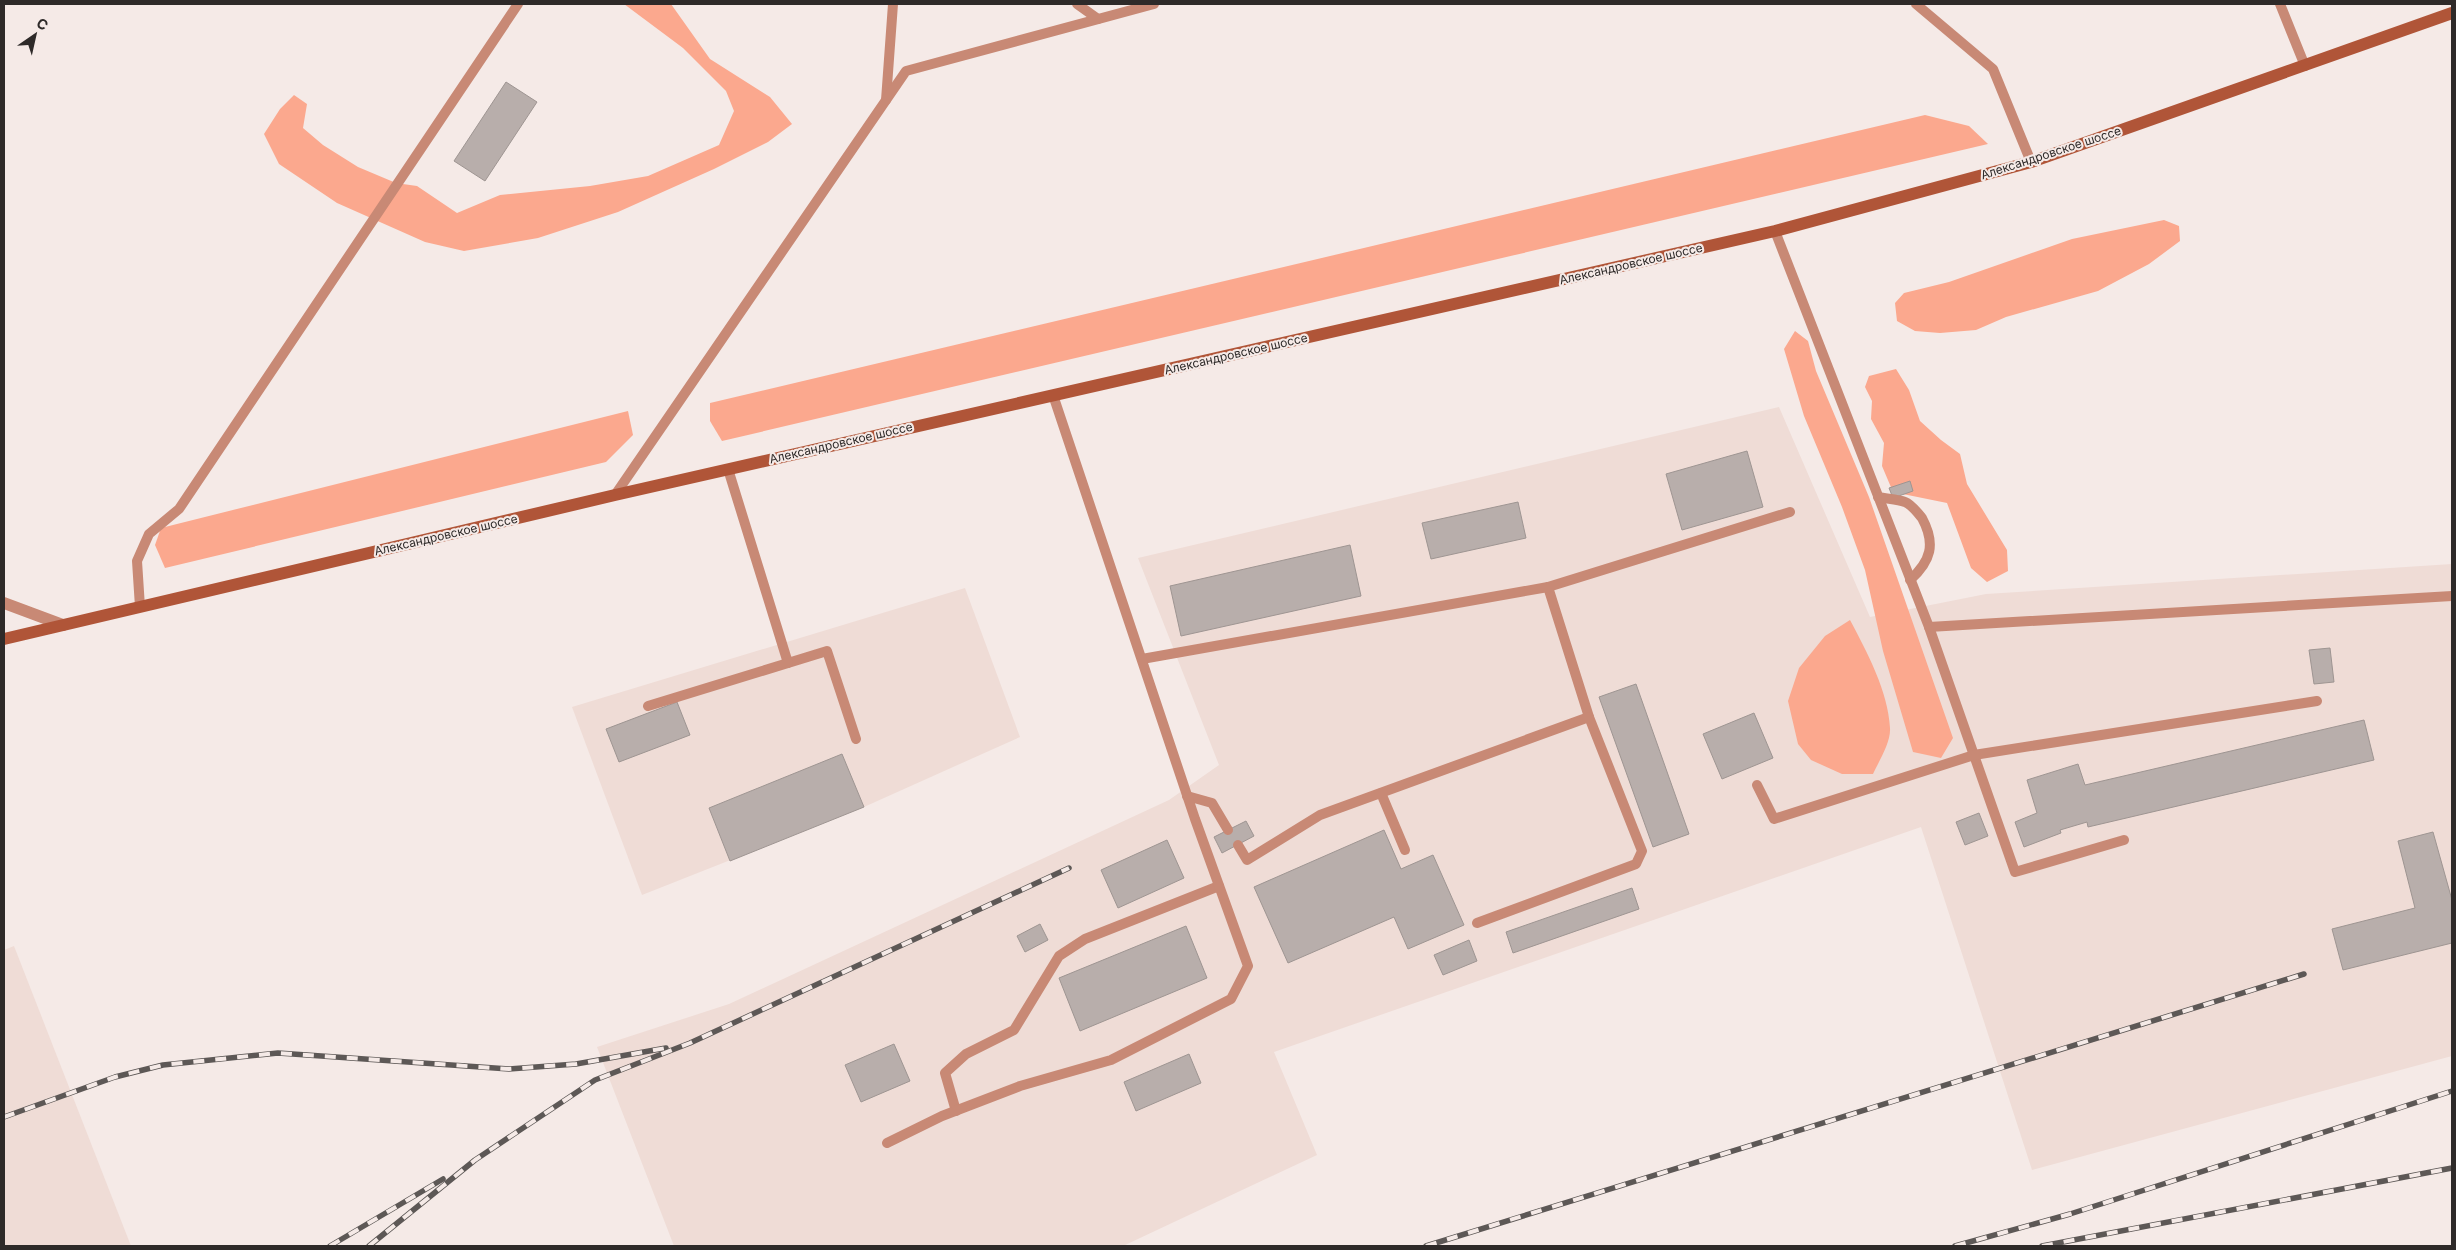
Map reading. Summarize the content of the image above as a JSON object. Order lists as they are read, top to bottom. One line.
{"streets":{"main road":["Александровское шоссе"]},"north":"top right"}
